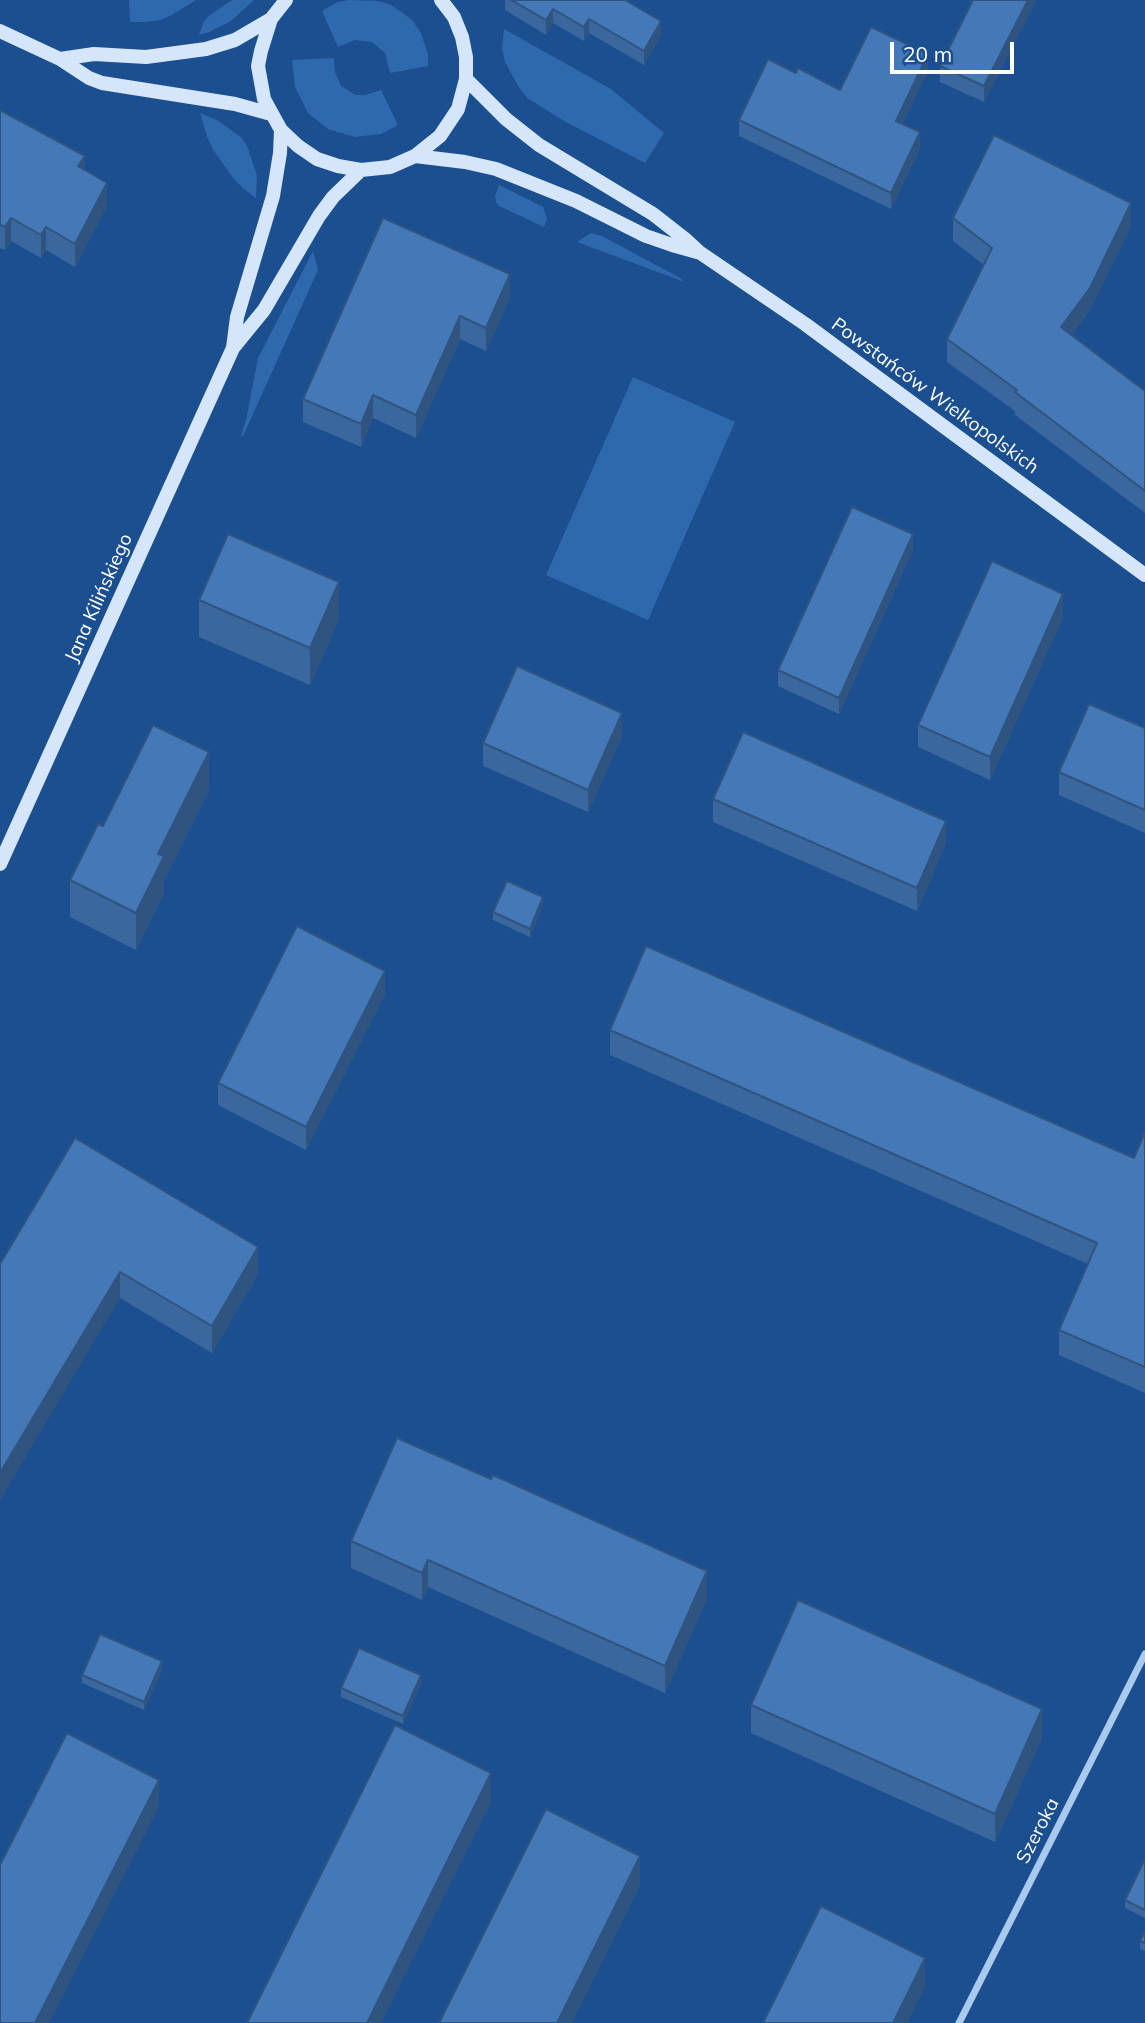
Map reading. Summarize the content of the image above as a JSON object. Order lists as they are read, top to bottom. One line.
{"streets":{"street":["Powstańców Wielkopolskich","Jana Kilińskiego","Szeroka"]},"scale_bar":"20 m"}
